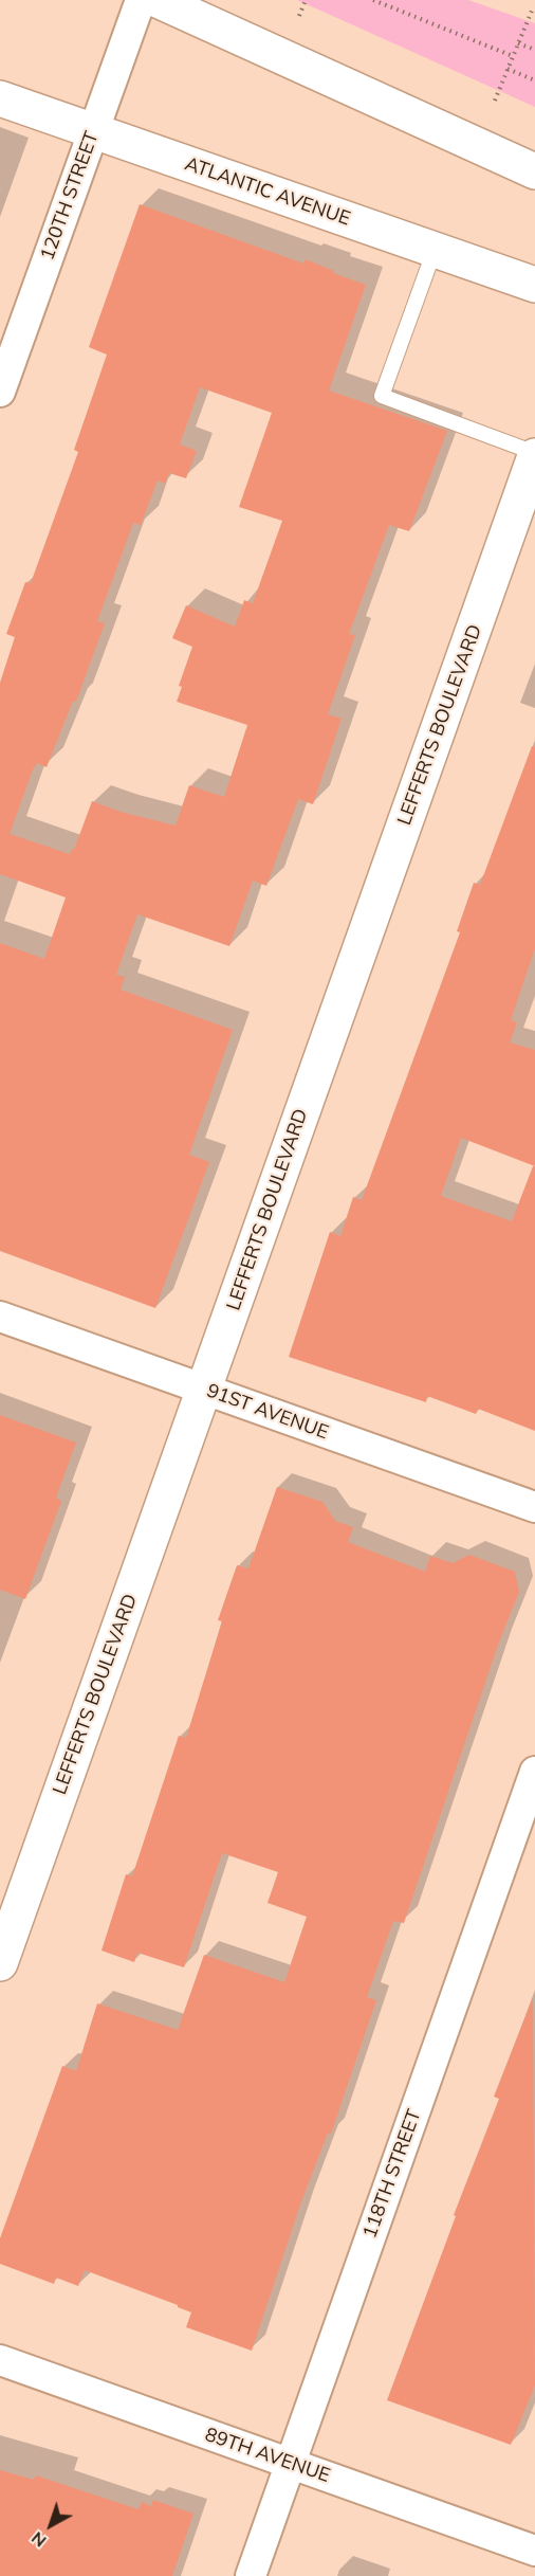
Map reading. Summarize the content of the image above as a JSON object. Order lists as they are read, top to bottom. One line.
{"streets":{"street":["ATLANTIC AVENUE","120TH STREET","LEFFERTS BOULEVARD","91ST AVENUE","118TH STREET","89TH AVENUE"]},"crossings":[["ATLANTIC AVENUE","120TH STREET"],["LEFFERTS BOULEVARD","91ST AVENUE"],["118TH STREET","89TH AVENUE"]],"north":"bottom left"}
